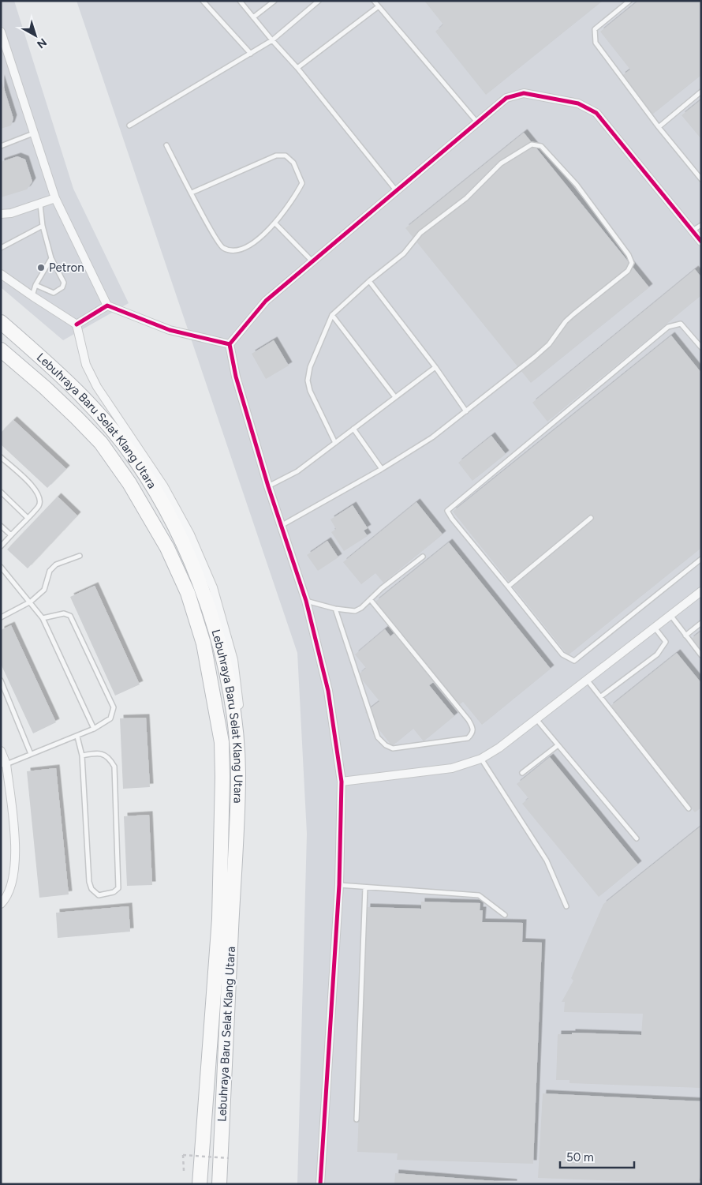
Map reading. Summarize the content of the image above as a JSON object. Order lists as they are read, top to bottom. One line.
{"streets":{"highway":["Lebuhraya Baru Selat Klang Utara"]},"places":["Petron"],"scale_bar":"50 m","north":"bottom right"}
